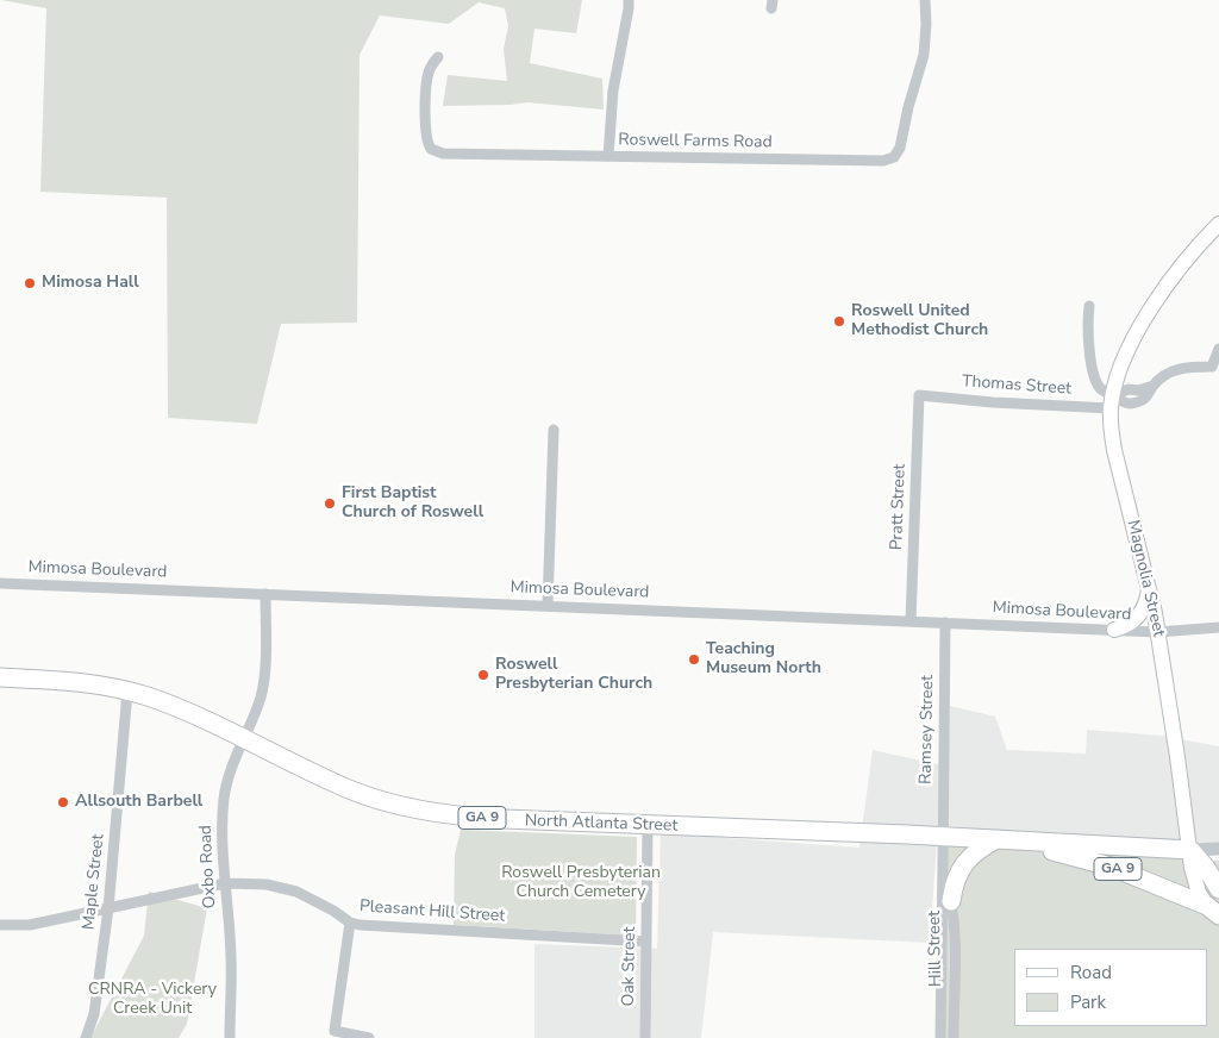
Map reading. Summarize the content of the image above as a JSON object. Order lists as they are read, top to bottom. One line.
{"streets":{"highway":["GA 9","North Atlanta Street"],"main road":["Magnolia Street"],"street":["Roswell Farms Road","Thomas Street","Pratt Street","Mimosa Boulevard","Ramsey Street","Oxbo Road","Maple Street","Pleasant Hill Street","Hill Street","Oak Street"]},"crossings":[["Thomas Street","Pratt Street"],["Thomas Street","Magnolia Street"],["Pratt Street","Mimosa Boulevard"],["Mimosa Boulevard","Magnolia Street"],["Mimosa Boulevard","Ramsey Street"],["Mimosa Boulevard","Oxbo Road"],["Magnolia Street","GA 9"],["Magnolia Street","North Atlanta Street"],["Ramsey Street","North Atlanta Street"],["Ramsey Street","Hill Street"],["GA 9","North Atlanta Street"],["North Atlanta Street","Oxbo Road"],["North Atlanta Street","Maple Street"],["North Atlanta Street","Hill Street"],["North Atlanta Street","Oak Street"],["Oxbo Road","Pleasant Hill Street"],["Maple Street","Pleasant Hill Street"],["Pleasant Hill Street","Oak Street"]],"parks":["Roswell Presbyterian Church Cemetery","CRNRA - Vickery Creek Unit"],"places":["Mimosa Hall","Roswell United Methodist Church","First Baptist Church of Roswell","Teaching Museum North","Roswell Presbyterian Church","Allsouth Barbell"],"legend":["Road","Park"]}
